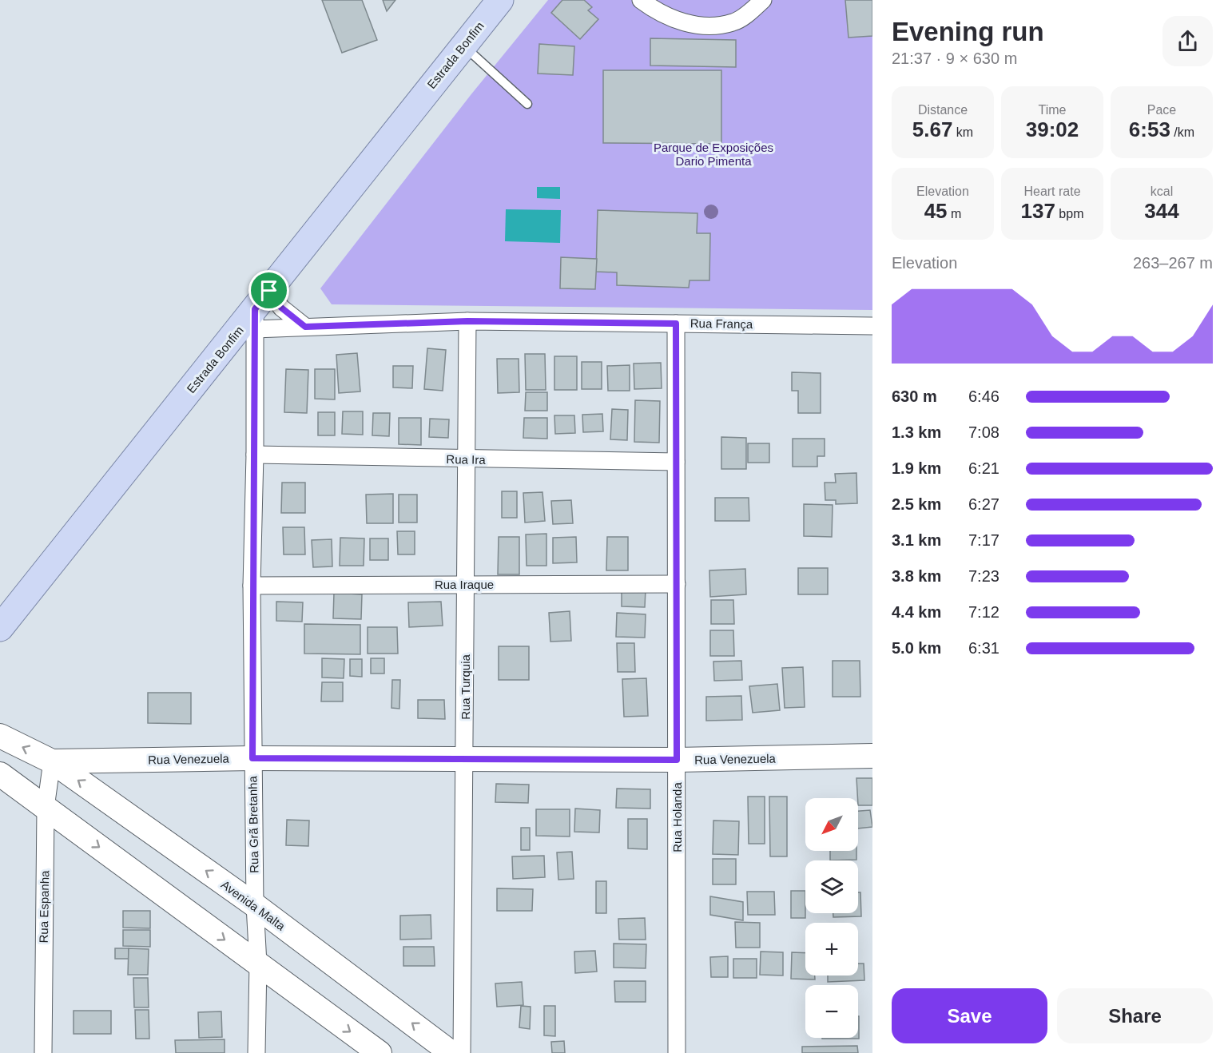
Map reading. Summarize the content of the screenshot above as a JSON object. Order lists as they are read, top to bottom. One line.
{"streets":{"main road":["Estrada Bonfim"],"street":["Rua França","Rua Ira","Rua Iraque","Rua Turquia","Rua Venezuela","Rua Holanda","Rua Grã Bretanha","Avenida Malta","Rua Espanha"]},"crossings":[["Estrada Bonfim","Rua França"],["Estrada Bonfim","Rua Grã Bretanha"],["Rua França","Rua Turquia"],["Rua França","Rua Holanda"],["Rua França","Rua Grã Bretanha"],["Rua Ira","Rua Turquia"],["Rua Ira","Rua Holanda"],["Rua Ira","Rua Grã Bretanha"],["Rua Iraque","Rua Turquia"],["Rua Iraque","Rua Holanda"],["Rua Iraque","Rua Grã Bretanha"],["Rua Turquia","Rua Venezuela"],["Rua Venezuela","Rua Holanda"],["Rua Venezuela","Rua Grã Bretanha"],["Rua Venezuela","Avenida Malta"],["Rua Venezuela","Rua Espanha"],["Rua Grã Bretanha","Avenida Malta"],["Avenida Malta","Rua Espanha"]],"parks":["Parque de Exposições Dario Pimenta"],"north":"bottom left","page":{"heading":["Evening run","21:37 · 9 × 630 m"],"stats":[["Distance","5.67 km"],["Time","39:02"],["Pace","6:53 /km"],["Elevation","45 m"],["Heart rate","137 bpm"],["kcal","344"]],"chart":["Elevation","263–267 m"],"list":[{"name":"630 m","note":"6:46"},{"name":"1.3 km","note":"7:08"},{"name":"1.9 km","note":"6:21"},{"name":"2.5 km","note":"6:27"},{"name":"3.1 km","note":"7:17"},{"name":"3.8 km","note":"7:23"},{"name":"4.4 km","note":"7:12"},{"name":"5.0 km","note":"6:31"}],"map_buttons":["+","−"],"buttons":["Save","Share"]}}
